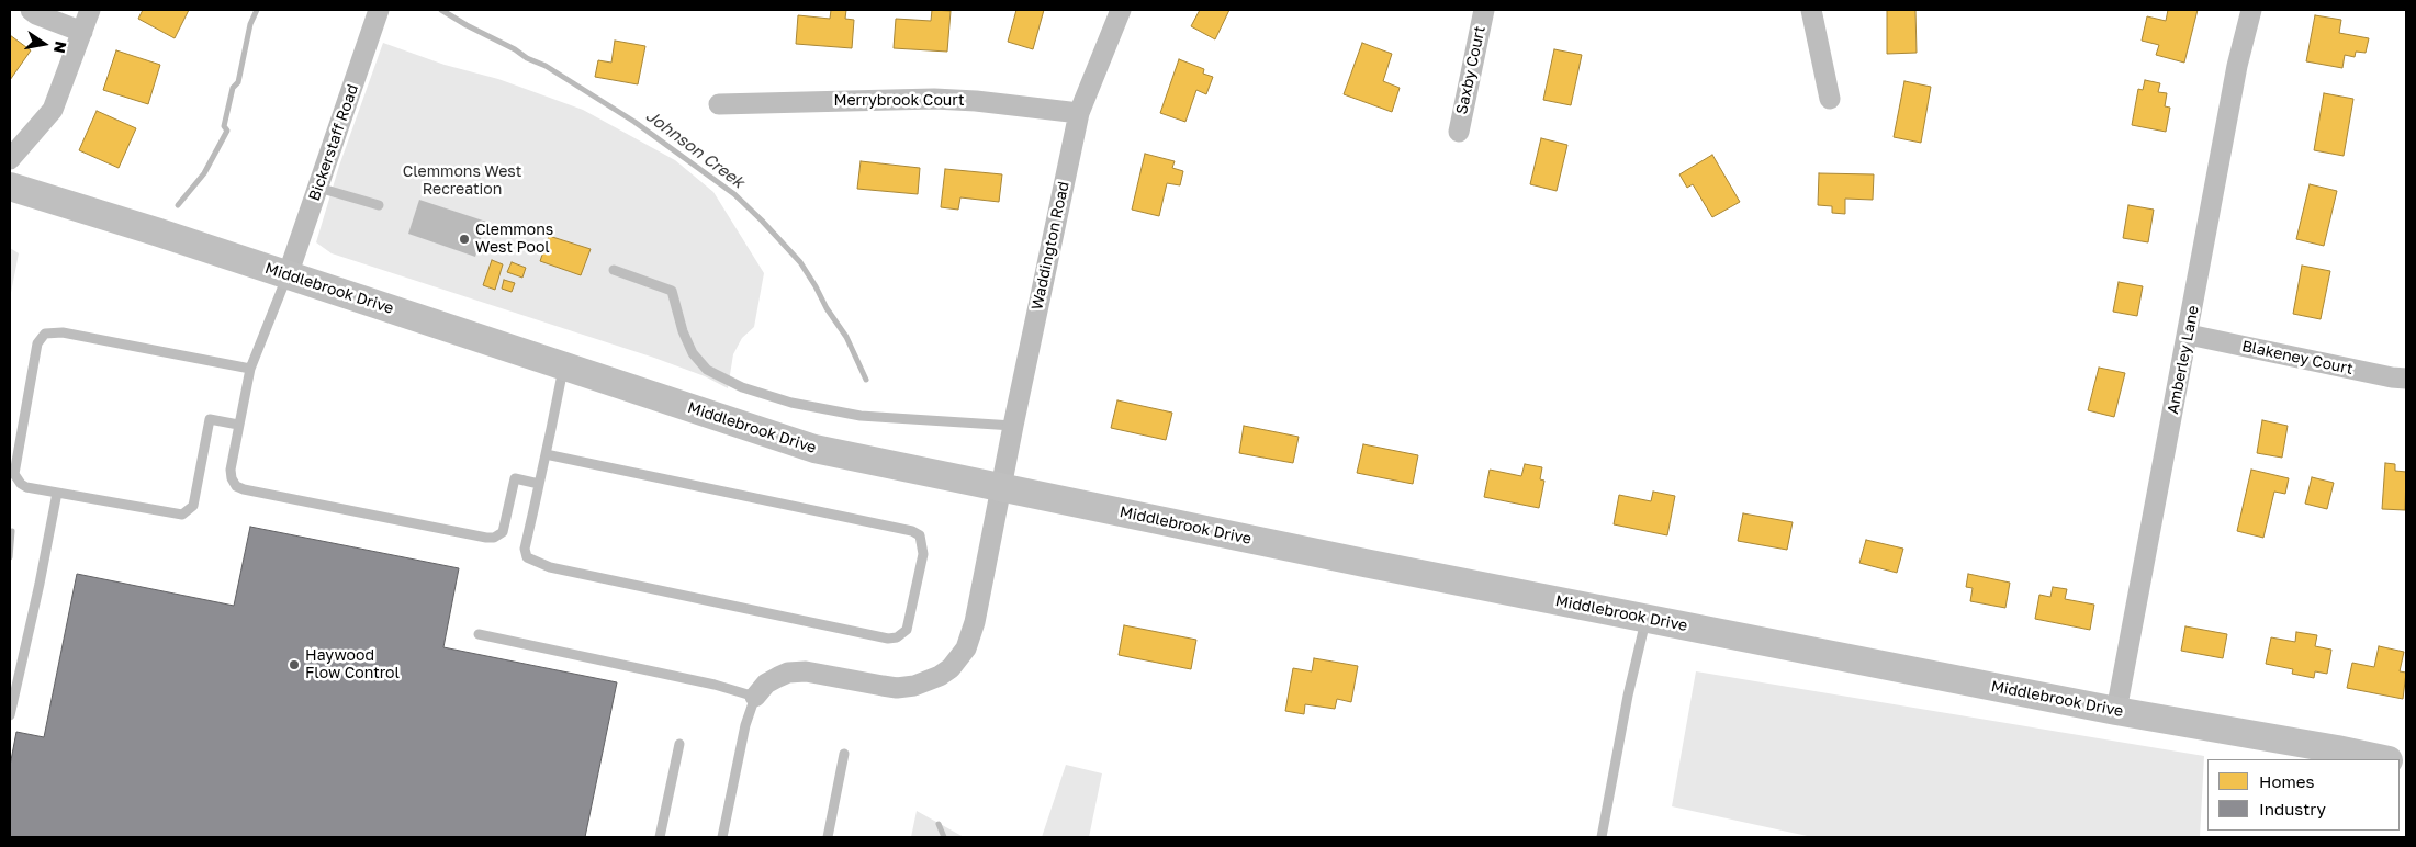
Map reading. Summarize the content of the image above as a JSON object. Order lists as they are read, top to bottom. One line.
{"streets":{"street":["Saxby Court","Merrybrook Court","Bickerstaff Road","Waddington Road","Middlebrook Drive","Blakeney Court","Amberley Lane"]},"crossings":[["Merrybrook Court","Waddington Road"],["Bickerstaff Road","Middlebrook Drive"],["Waddington Road","Middlebrook Drive"],["Middlebrook Drive","Amberley Lane"],["Blakeney Court","Amberley Lane"]],"water":["Johnson Creek"],"parks":["Clemmons West Recreation"],"places":["Clemmons West Pool","Haywood Flow Control"],"legend":["Homes","Industry"],"north":"right"}
